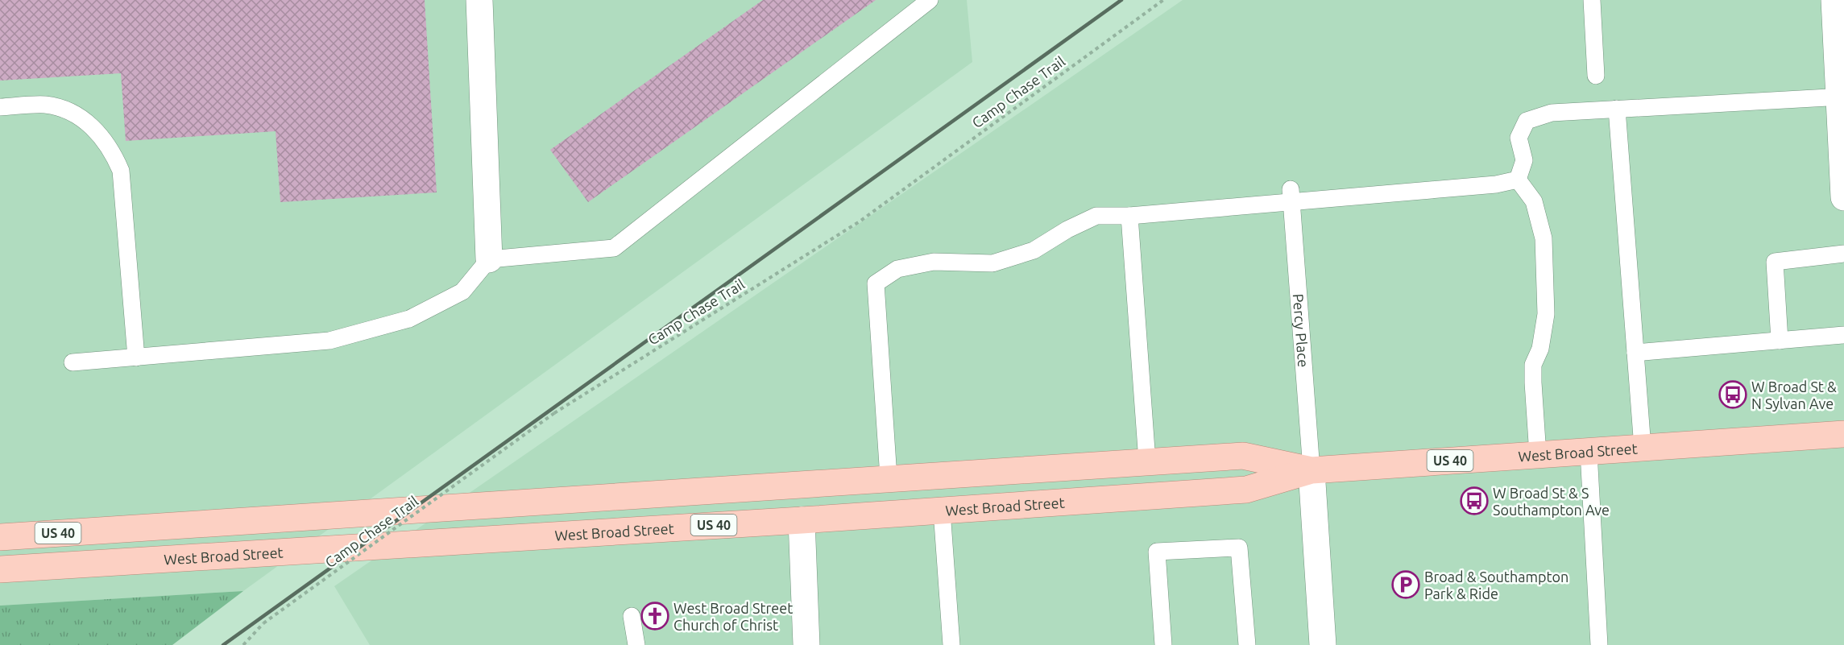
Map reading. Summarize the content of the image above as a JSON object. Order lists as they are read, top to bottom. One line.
{"streets":{"main road":["West Broad Street","US 40"],"lane":["Percy Place"],"path":["Camp Chase Trail"]},"crossings":[["Percy Place","West Broad Street"]],"places":{"bus stop":["W Broad St & N Sylvan Ave","W Broad St & S Southampton Ave"],"parking":["Broad & Southampton Park & Ride"],"church":["West Broad Street Church of Christ"]}}
